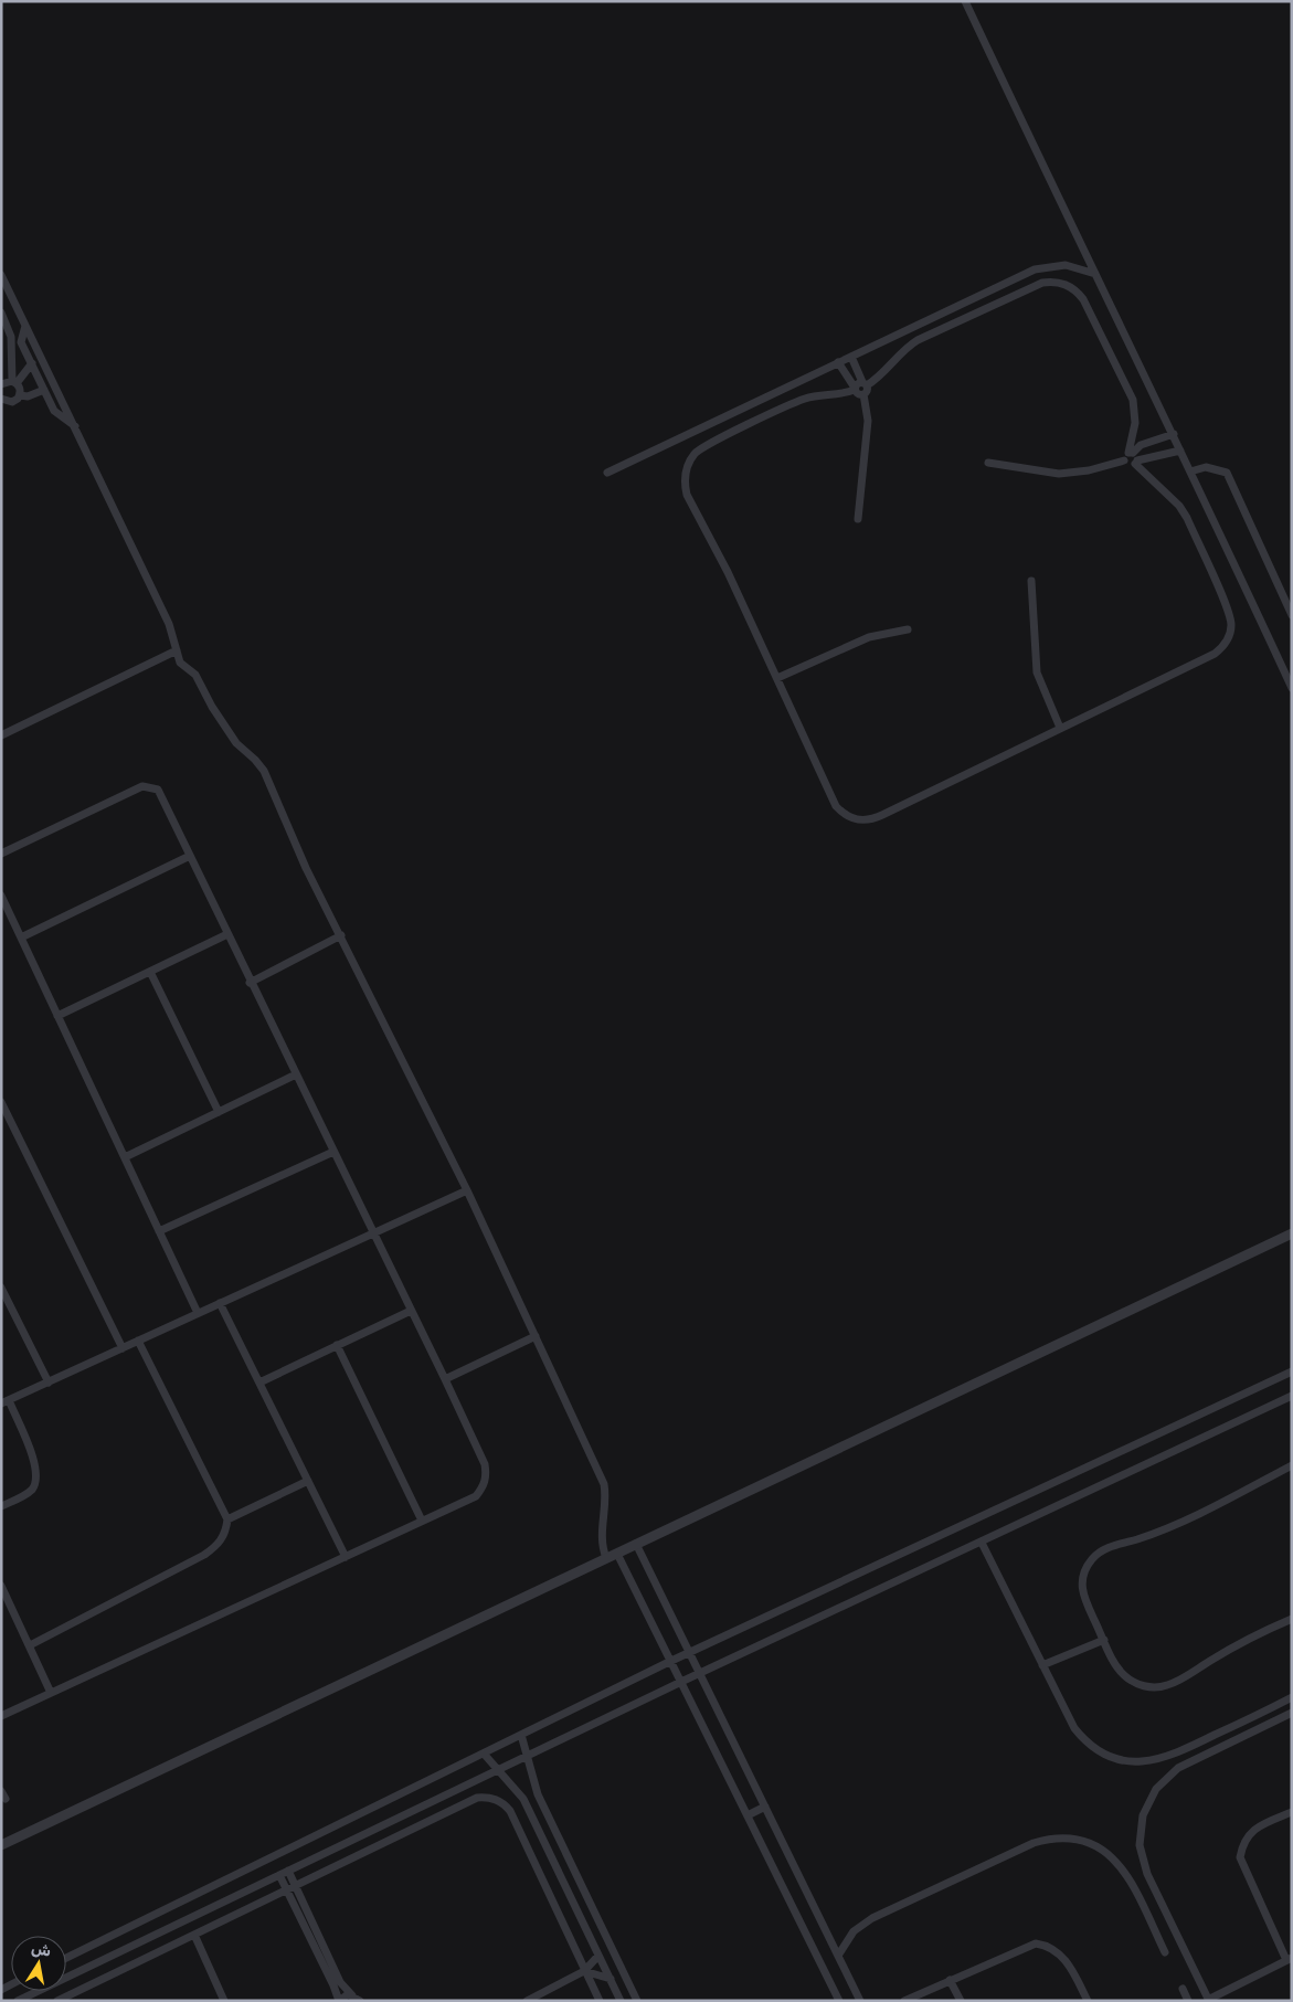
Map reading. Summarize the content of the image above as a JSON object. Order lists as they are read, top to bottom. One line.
{"north":"top"}
